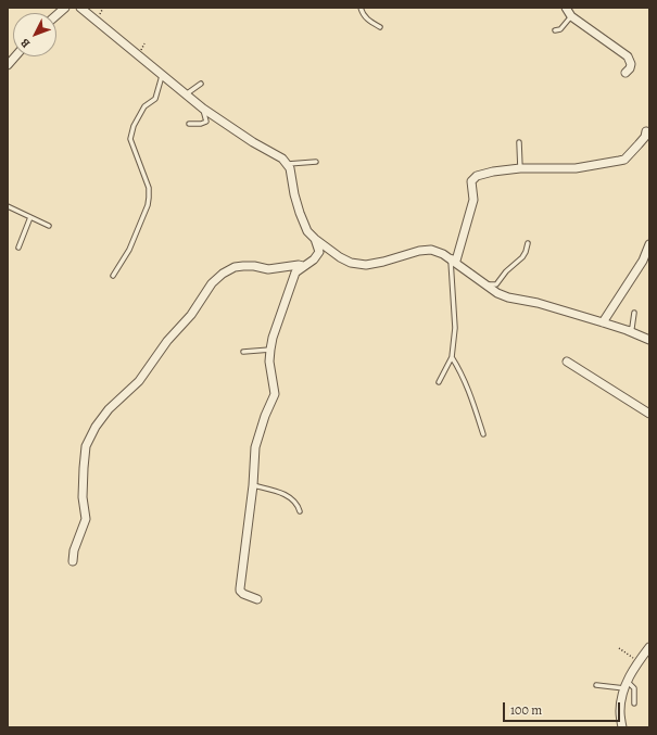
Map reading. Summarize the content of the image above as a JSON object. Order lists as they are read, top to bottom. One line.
{"scale_bar":"100 m","north":"bottom left"}
